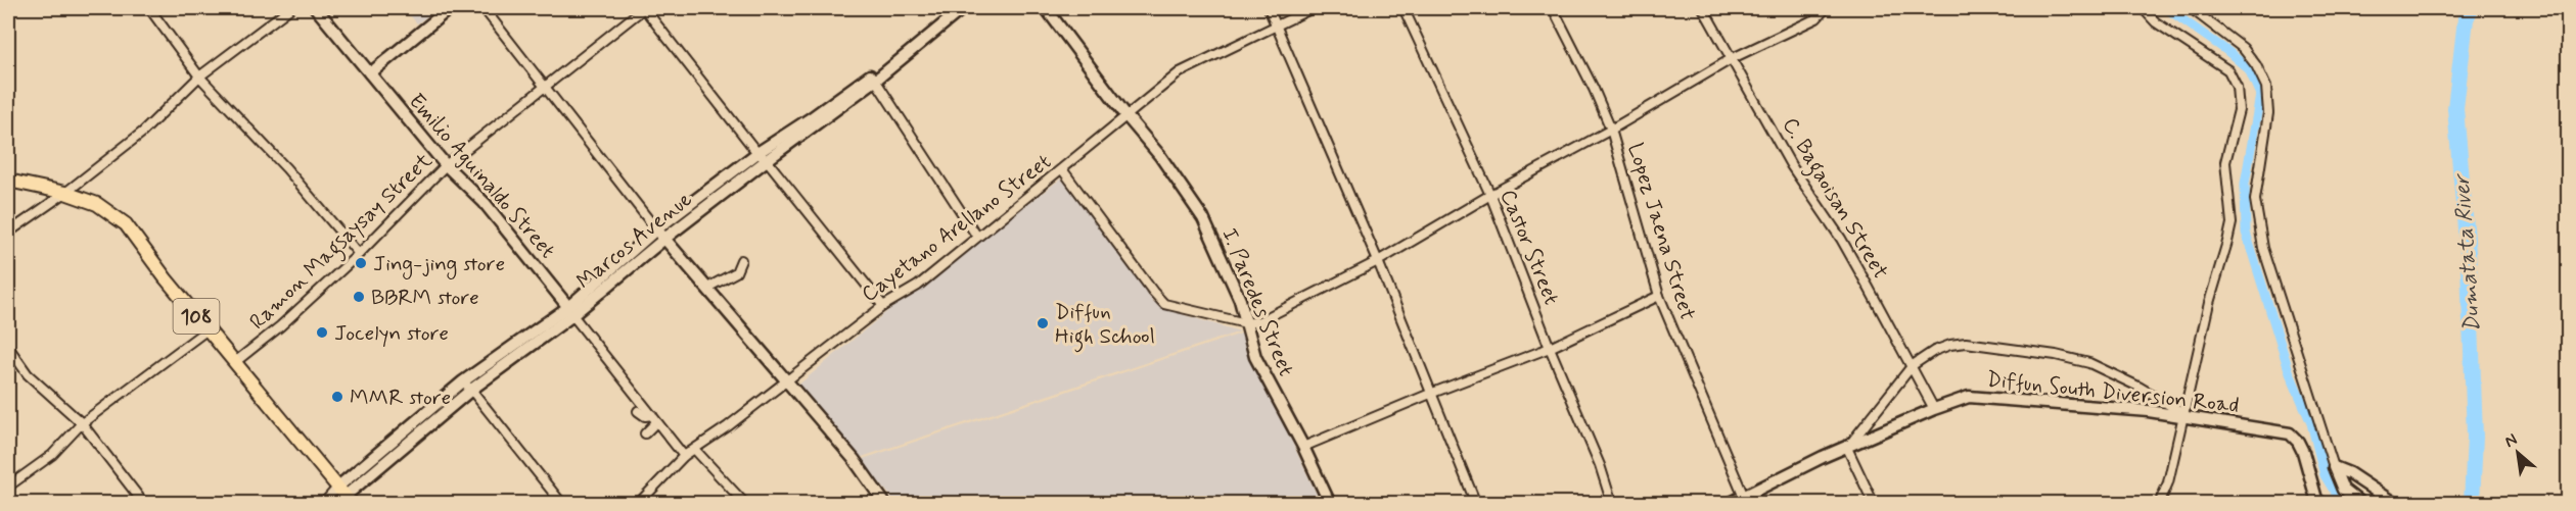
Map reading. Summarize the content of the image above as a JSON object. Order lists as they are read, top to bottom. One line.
{"streets":{"main road":["108"],"street":["Emilio Aguinaldo Street","C. Bagaoisan Street","Cayetano Arellano Street","Lopez Jaena Street","Marcos Avenue","Ramon Magsaysay Street","Castor Street","I. Paredes Street","Diffun South Diversion Road"]},"crossings":[["Emilio Aguinaldo Street","Cayetano Arellano Street"],["Emilio Aguinaldo Street","Marcos Avenue"],["Emilio Aguinaldo Street","Ramon Magsaysay Street"],["C. Bagaoisan Street","Diffun South Diversion Road"],["Cayetano Arellano Street","I. Paredes Street"],["Lopez Jaena Street","Diffun South Diversion Road"],["Marcos Avenue","108"],["Ramon Magsaysay Street","108"]],"water":["Dumatata River"],"places":["Jing-jing store","BBRM store","Diffun High School","Jocelyn store","MMR store"],"north":"top left"}
